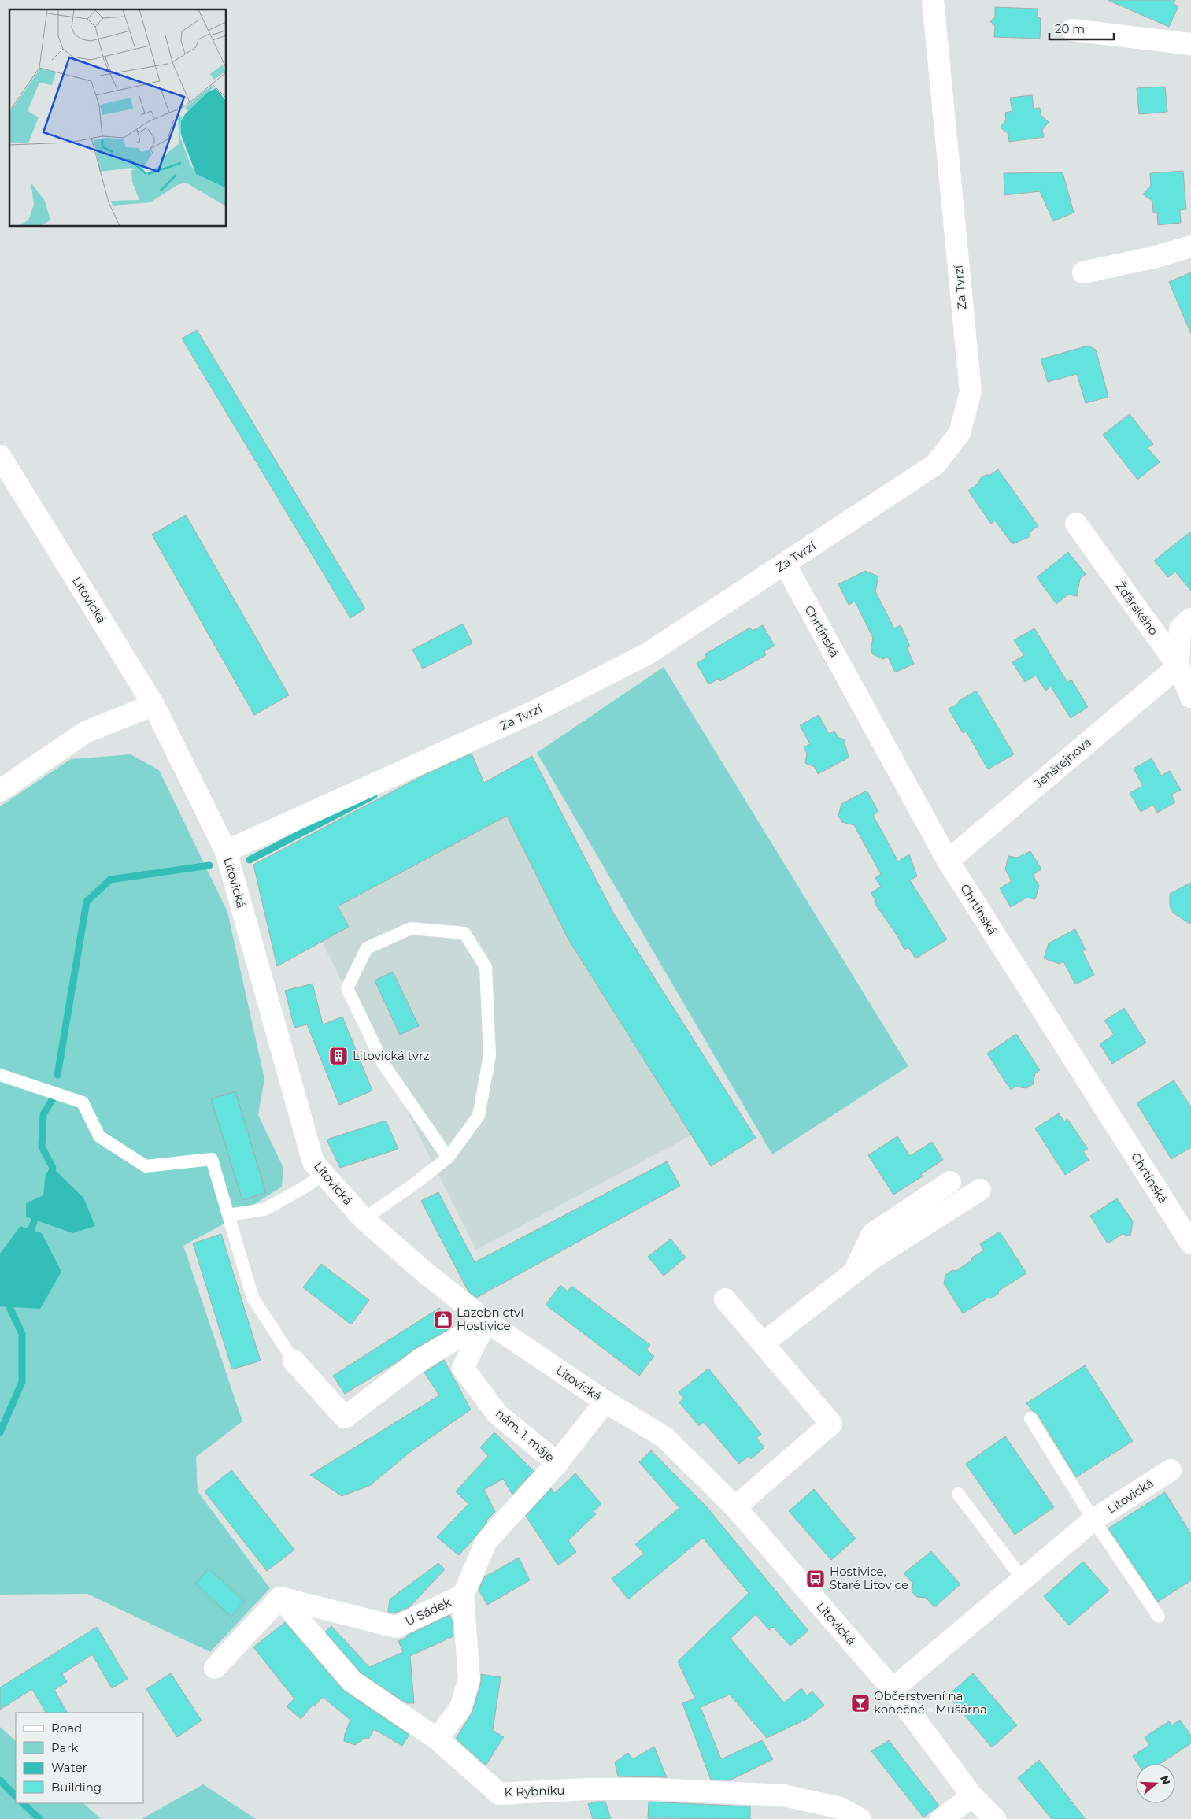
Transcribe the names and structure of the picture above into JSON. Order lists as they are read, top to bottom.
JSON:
{
  "streets": {
    "street": [
      "Za Tvrzí",
      "Litovická",
      "Žďárského",
      "Chrtínská",
      "Jenštejnova",
      "nám. 1. máje",
      "U Sádek",
      "K Rybníku"
    ]
  },
  "crossings": [
    ["Za Tvrzí", "Litovická"],
    ["Za Tvrzí", "Chrtínská"],
    ["Litovická", "nám. 1. máje"],
    ["Žďárského", "Jenštejnova"],
    ["Chrtínská", "Jenštejnova"],
    ["nám. 1. máje", "U Sádek"],
    ["U Sádek", "K Rybníku"]
  ],
  "places": {
    "building": ["Litovická tvrz"],
    "shop": ["Lazebnictví Hostivice"],
    "bus stop": ["Hostivice, Staré Litovice"],
    "bar": ["Občerstvení na konečné - Mušárna"]
  },
  "legend": [
    "Road",
    "Park",
    "Water",
    "Building"
  ],
  "scale_bar": "20 m",
  "north": "right"
}
